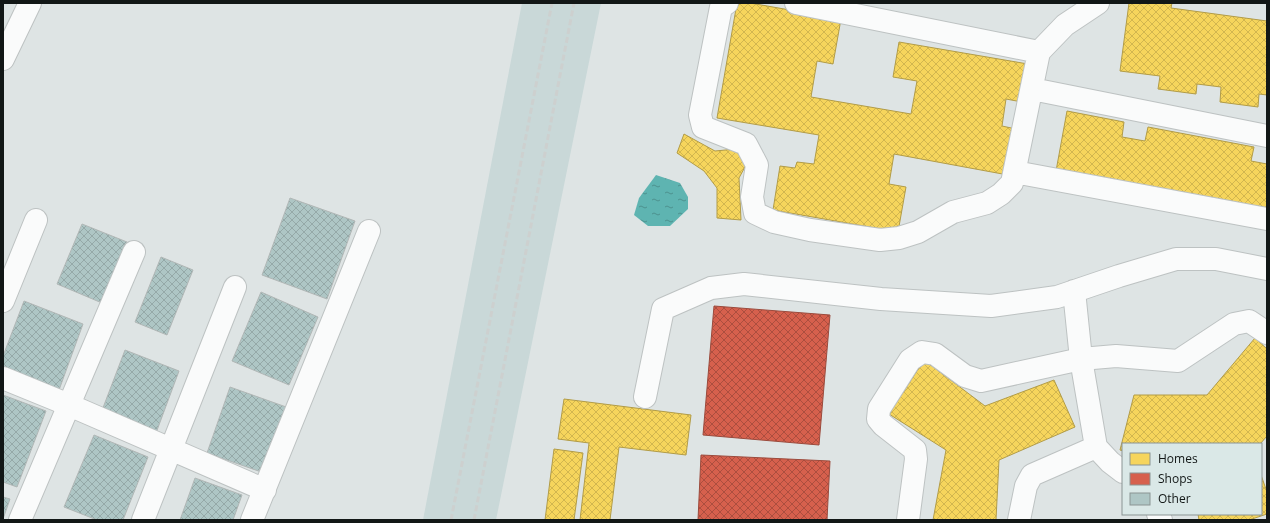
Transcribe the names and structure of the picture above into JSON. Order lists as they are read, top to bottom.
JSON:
{
  "legend": ["Homes", "Shops", "Other"]
}
